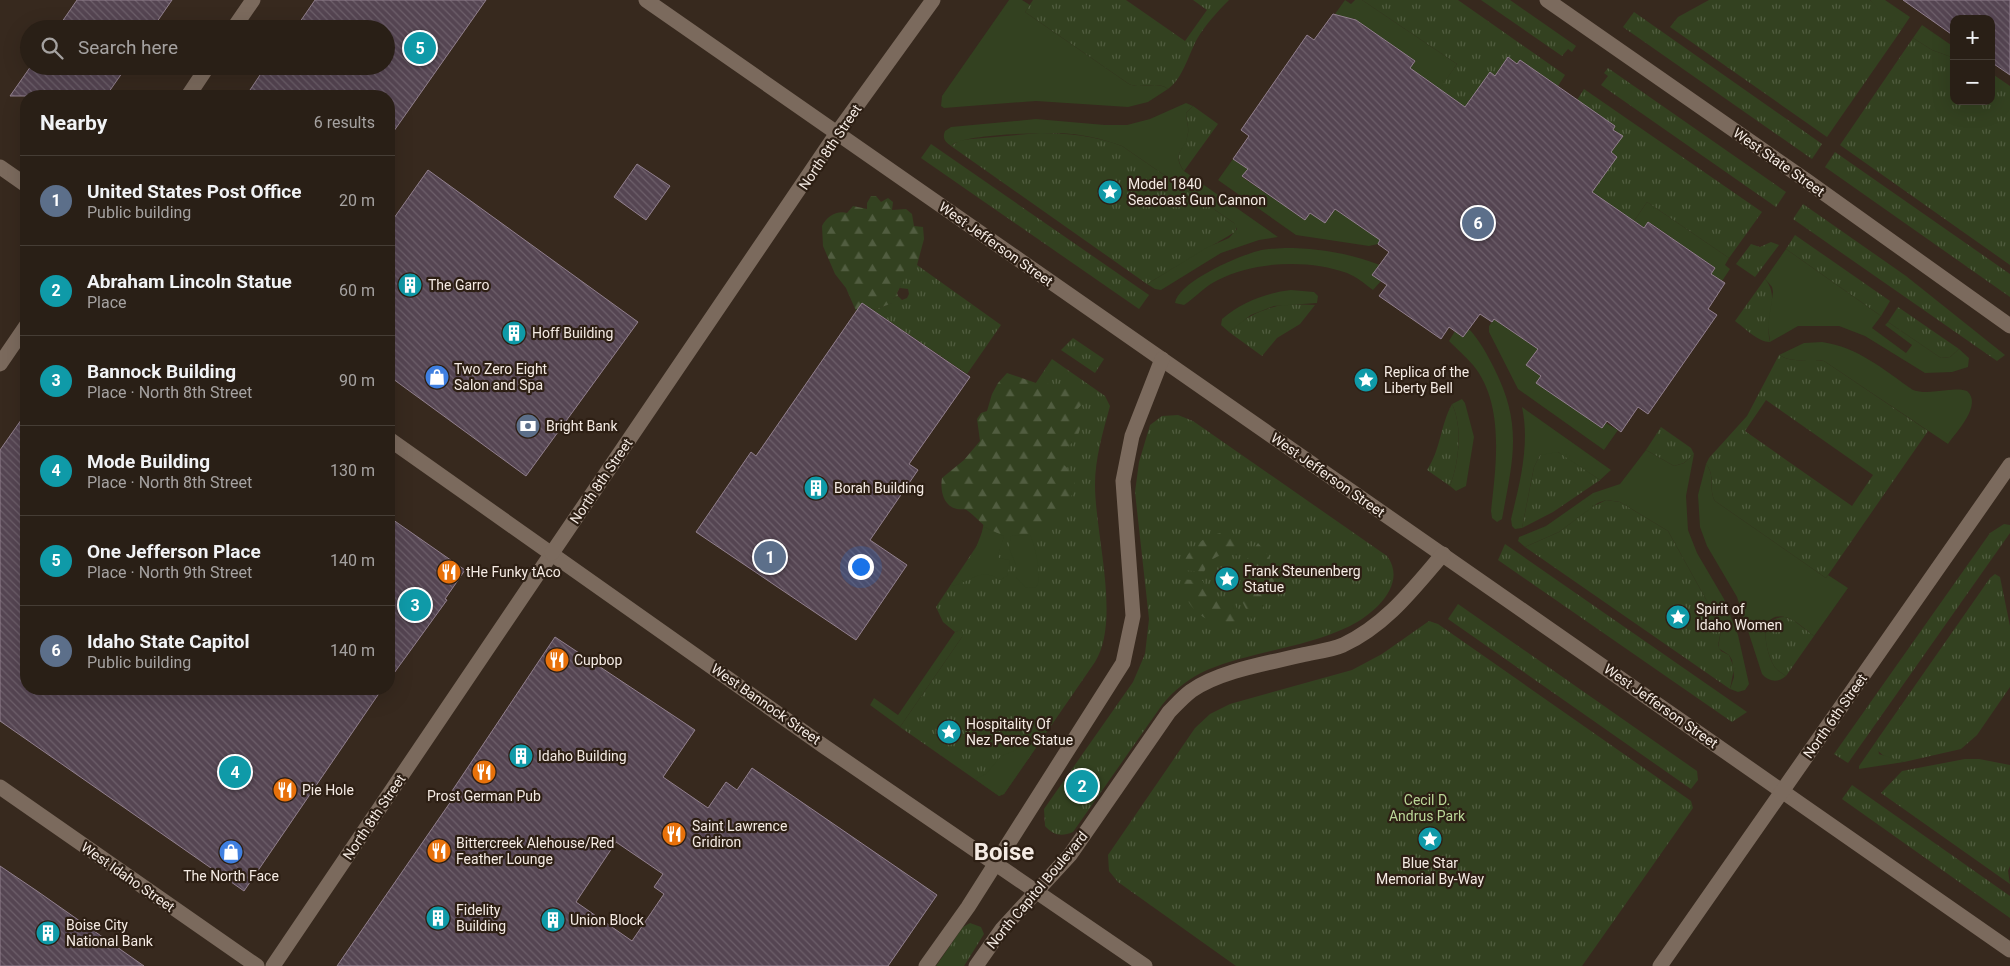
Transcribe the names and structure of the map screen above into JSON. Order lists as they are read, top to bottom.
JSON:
{
  "streets": {
    "street": [
      "North 8th Street",
      "West State Street",
      "West Jefferson Street",
      "West Bannock Street",
      "North 6th Street",
      "West Idaho Street",
      "North Capitol Boulevard"
    ]
  },
  "crossings": [
    ["North 8th Street", "West Jefferson Street"],
    ["North 8th Street", "West Bannock Street"],
    ["West Jefferson Street", "North 6th Street"],
    ["West Jefferson Street", "North Capitol Boulevard"],
    ["West Bannock Street", "North Capitol Boulevard"]
  ],
  "districts": ["Boise"],
  "parks": ["Cecil D. Andrus Park"],
  "places": {
    "place": [
      "Model 1840 Seacoast Gun Cannon",
      "Replica of the Liberty Bell",
      "Frank Steunenberg Statue",
      "Spirit of Idaho Women",
      "Hospitality Of Nez Perce Statue",
      "Blue Star Memorial By-Way"
    ],
    "building": [
      "The Garro",
      "Hoff Building",
      "Borah Building",
      "Idaho Building",
      "Fidelity Building",
      "Union Block",
      "Boise City National Bank"
    ],
    "shop": ["Two Zero Eight Salon and Spa", "The North Face"],
    "bank": ["Bright Bank"],
    "restaurant": [
      "tHe Funky tAco",
      "Cupbop",
      "Prost German Pub",
      "Pie Hole",
      "Saint Lawrence Gridiron",
      "Bittercreek Alehouse/Red Feather Lounge"
    ]
  },
  "page": {
    "map_buttons": ["+", "−"],
    "search": "Search here",
    "pins": [
      "5",
      "6",
      "1",
      "3",
      "4",
      "2"
    ],
    "heading": ["Nearby", "6 results"],
    "list": [
      {
        "mark": "1",
        "name": "United States Post Office",
        "note": "Public building",
        "value": "20 m"
      },
      {
        "mark": "2",
        "name": "Abraham Lincoln Statue",
        "note": "Place",
        "value": "60 m"
      },
      {
        "mark": "3",
        "name": "Bannock Building",
        "note": "Place · North 8th Street",
        "value": "90 m"
      },
      {
        "mark": "4",
        "name": "Mode Building",
        "note": "Place · North 8th Street",
        "value": "130 m"
      },
      {
        "mark": "5",
        "name": "One Jefferson Place",
        "note": "Place · North 9th Street",
        "value": "140 m"
      },
      {
        "mark": "6",
        "name": "Idaho State Capitol",
        "note": "Public building",
        "value": "140 m"
      }
    ]
  }
}
